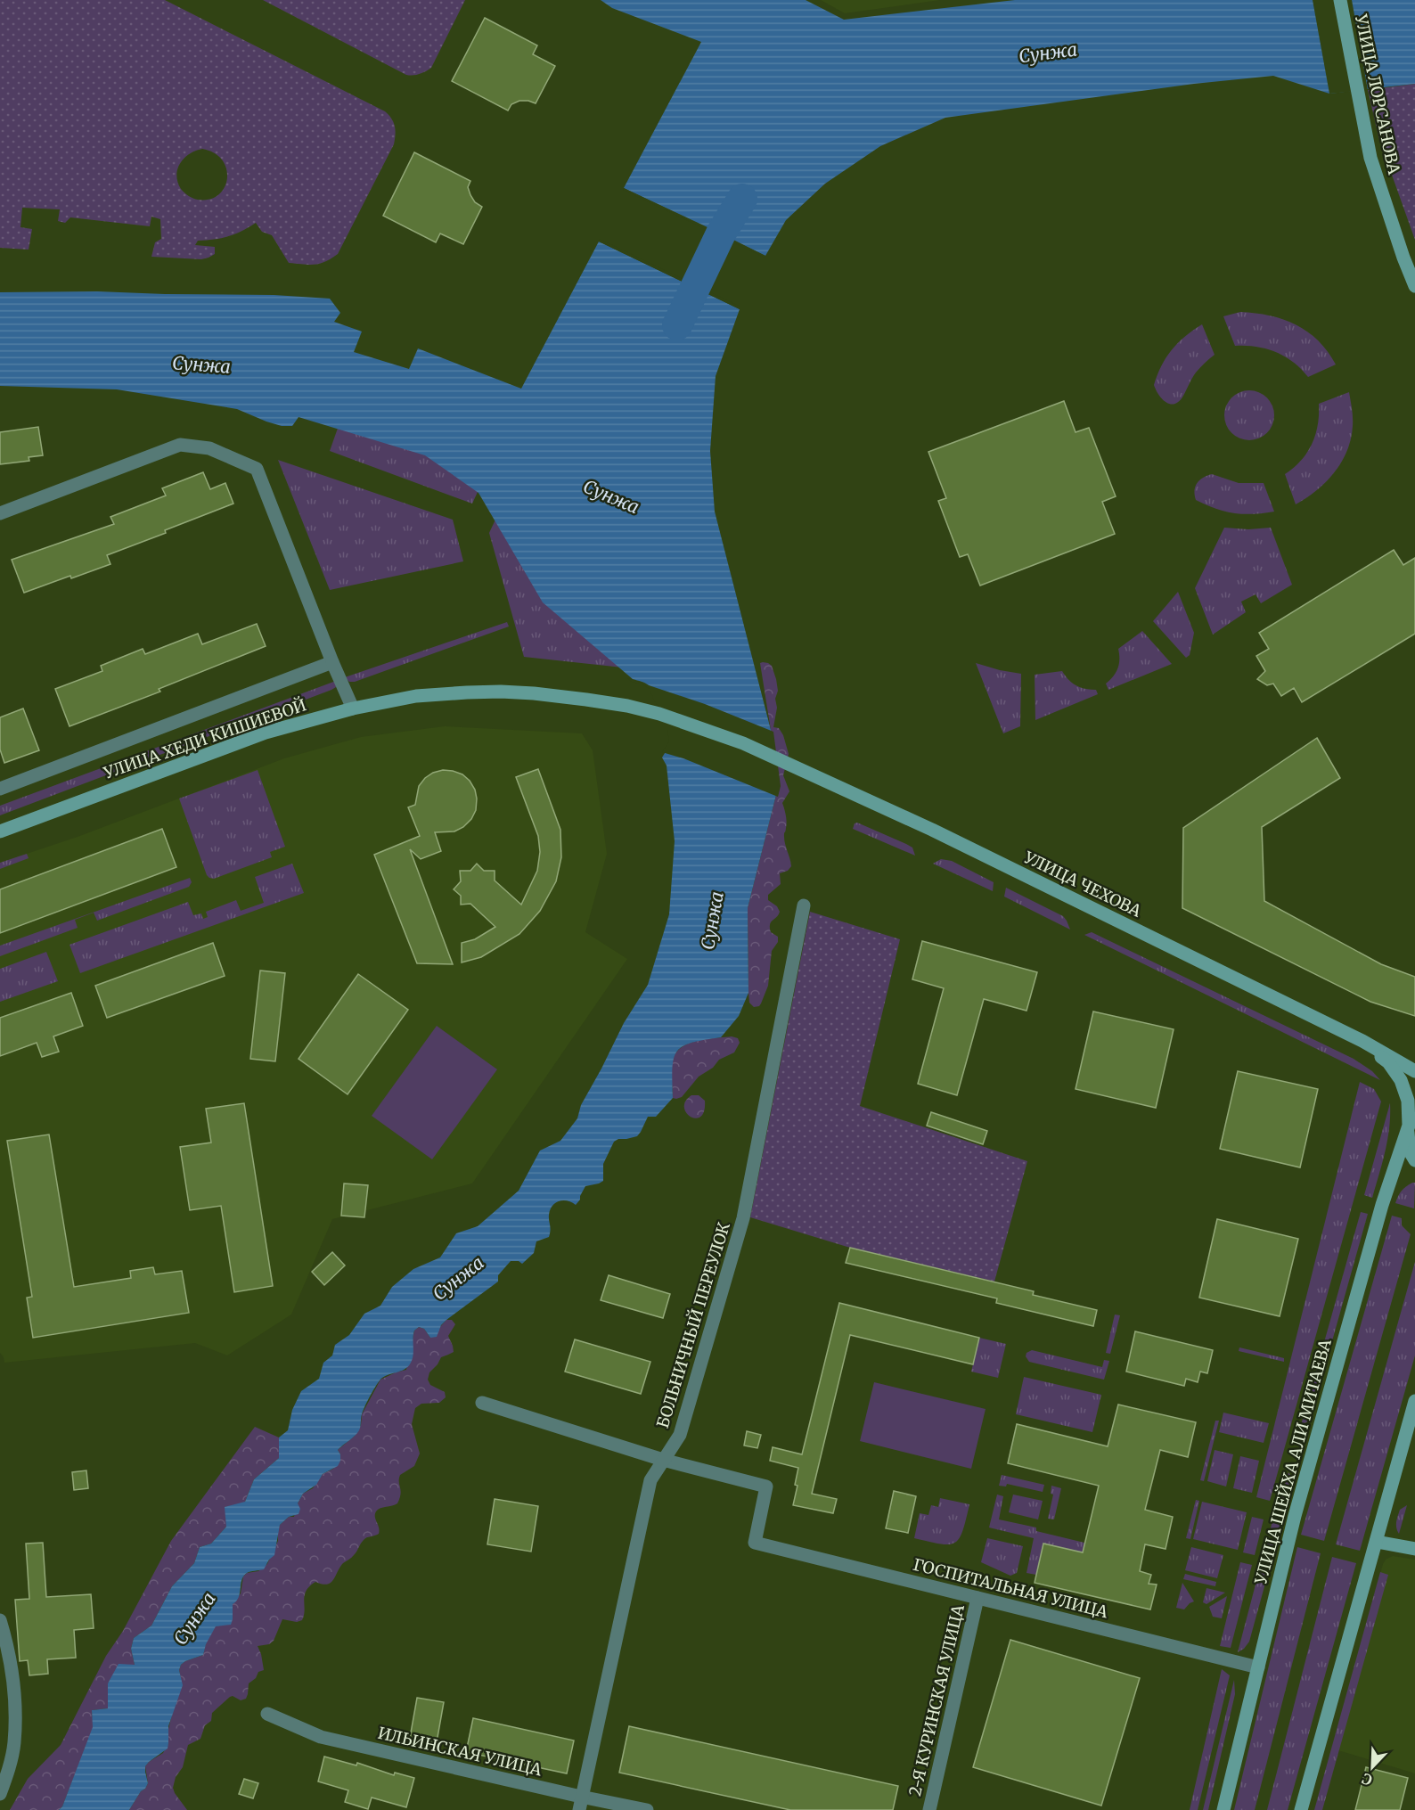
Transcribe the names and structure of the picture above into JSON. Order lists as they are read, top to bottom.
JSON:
{
  "streets": {
    "main road": [
      "УЛИЦА ЛОРСАНОВА",
      "УЛИЦА ХЕДИ КИШИЕВОЙ",
      "УЛИЦА ЧЕХОВА",
      "УЛИЦА ШЕЙХА АЛИ МИТАЕВА"
    ],
    "street": [
      "БОЛЬНИЧНЫЙ ПЕРЕУЛОК",
      "ГОСПИТАЛЬНАЯ УЛИЦА",
      "2-Я КУРИНСКАЯ УЛИЦА",
      "ИЛЬИНСКАЯ УЛИЦА"
    ]
  },
  "crossings": [
    ["УЛИЦА ХЕДИ КИШИЕВОЙ", "УЛИЦА ЧЕХОВА"],
    ["БОЛЬНИЧНЫЙ ПЕРЕУЛОК", "ГОСПИТАЛЬНАЯ УЛИЦА"],
    ["БОЛЬНИЧНЫЙ ПЕРЕУЛОК", "ИЛЬИНСКАЯ УЛИЦА"],
    ["УЛИЦА ШЕЙХА АЛИ МИТАЕВА", "ГОСПИТАЛЬНАЯ УЛИЦА"],
    ["ГОСПИТАЛЬНАЯ УЛИЦА", "2-Я КУРИНСКАЯ УЛИЦА"]
  ],
  "water": ["Сунжа"],
  "north": "bottom left"
}
